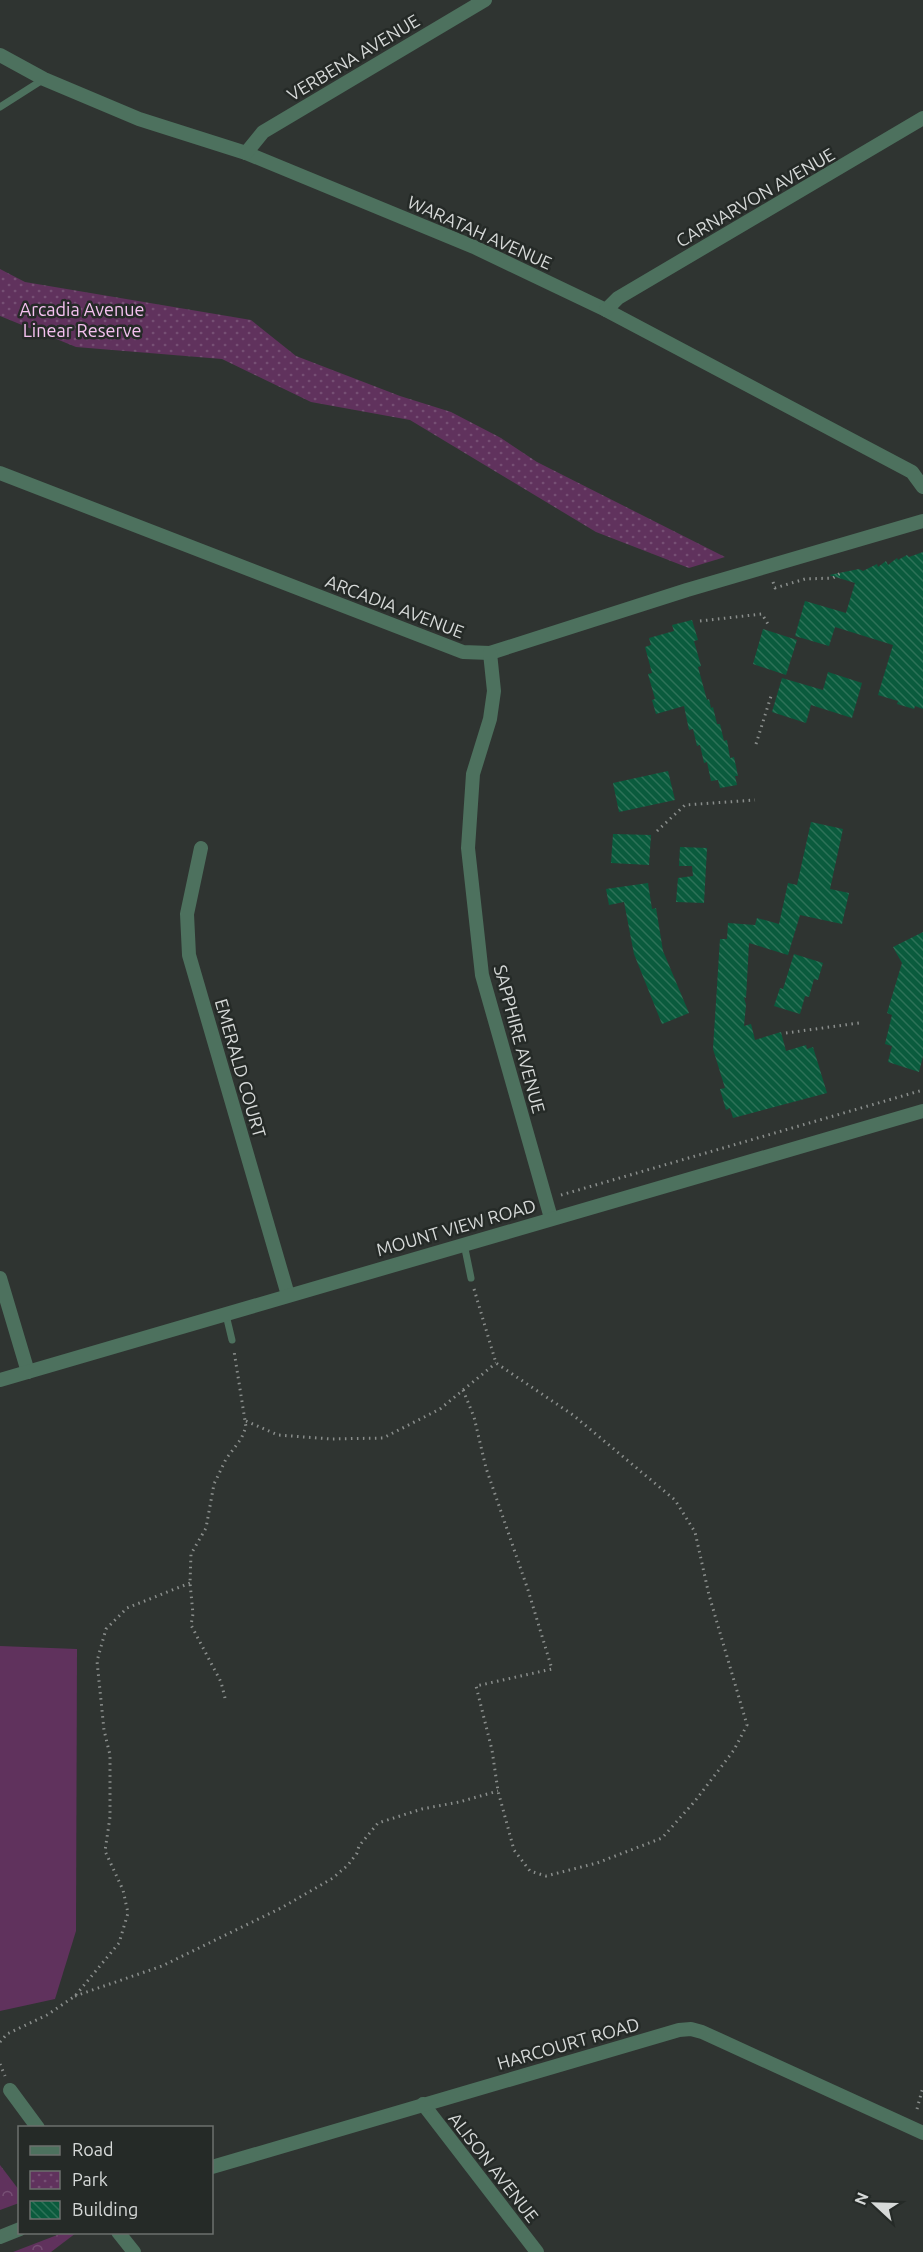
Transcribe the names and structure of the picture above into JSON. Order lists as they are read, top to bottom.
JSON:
{
  "streets": {
    "street": [
      "VERBENA AVENUE",
      "CARNARVON AVENUE",
      "WARATAH AVENUE",
      "ARCADIA AVENUE",
      "SAPPHIRE AVENUE",
      "EMERALD COURT",
      "MOUNT VIEW ROAD",
      "HARCOURT ROAD",
      "ALISON AVENUE"
    ]
  },
  "crossings": [
    ["VERBENA AVENUE", "WARATAH AVENUE"],
    ["CARNARVON AVENUE", "WARATAH AVENUE"],
    ["ARCADIA AVENUE", "SAPPHIRE AVENUE"],
    ["SAPPHIRE AVENUE", "MOUNT VIEW ROAD"],
    ["EMERALD COURT", "MOUNT VIEW ROAD"],
    ["HARCOURT ROAD", "ALISON AVENUE"]
  ],
  "parks": ["Arcadia Avenue Linear Reserve"],
  "legend": ["Road", "Park", "Building"],
  "north": "left"
}
